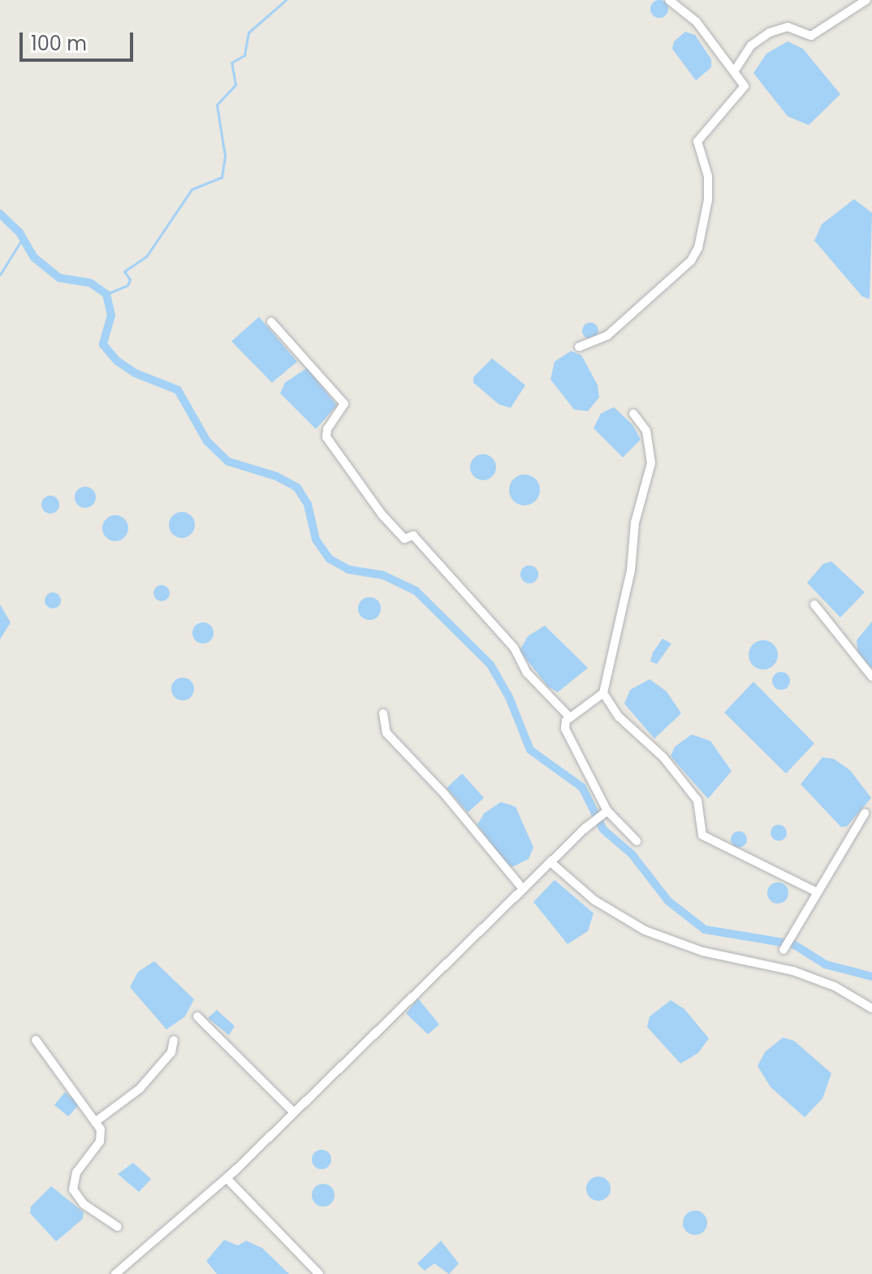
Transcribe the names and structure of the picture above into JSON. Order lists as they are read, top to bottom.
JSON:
{
  "scale_bar": "100 m"
}
